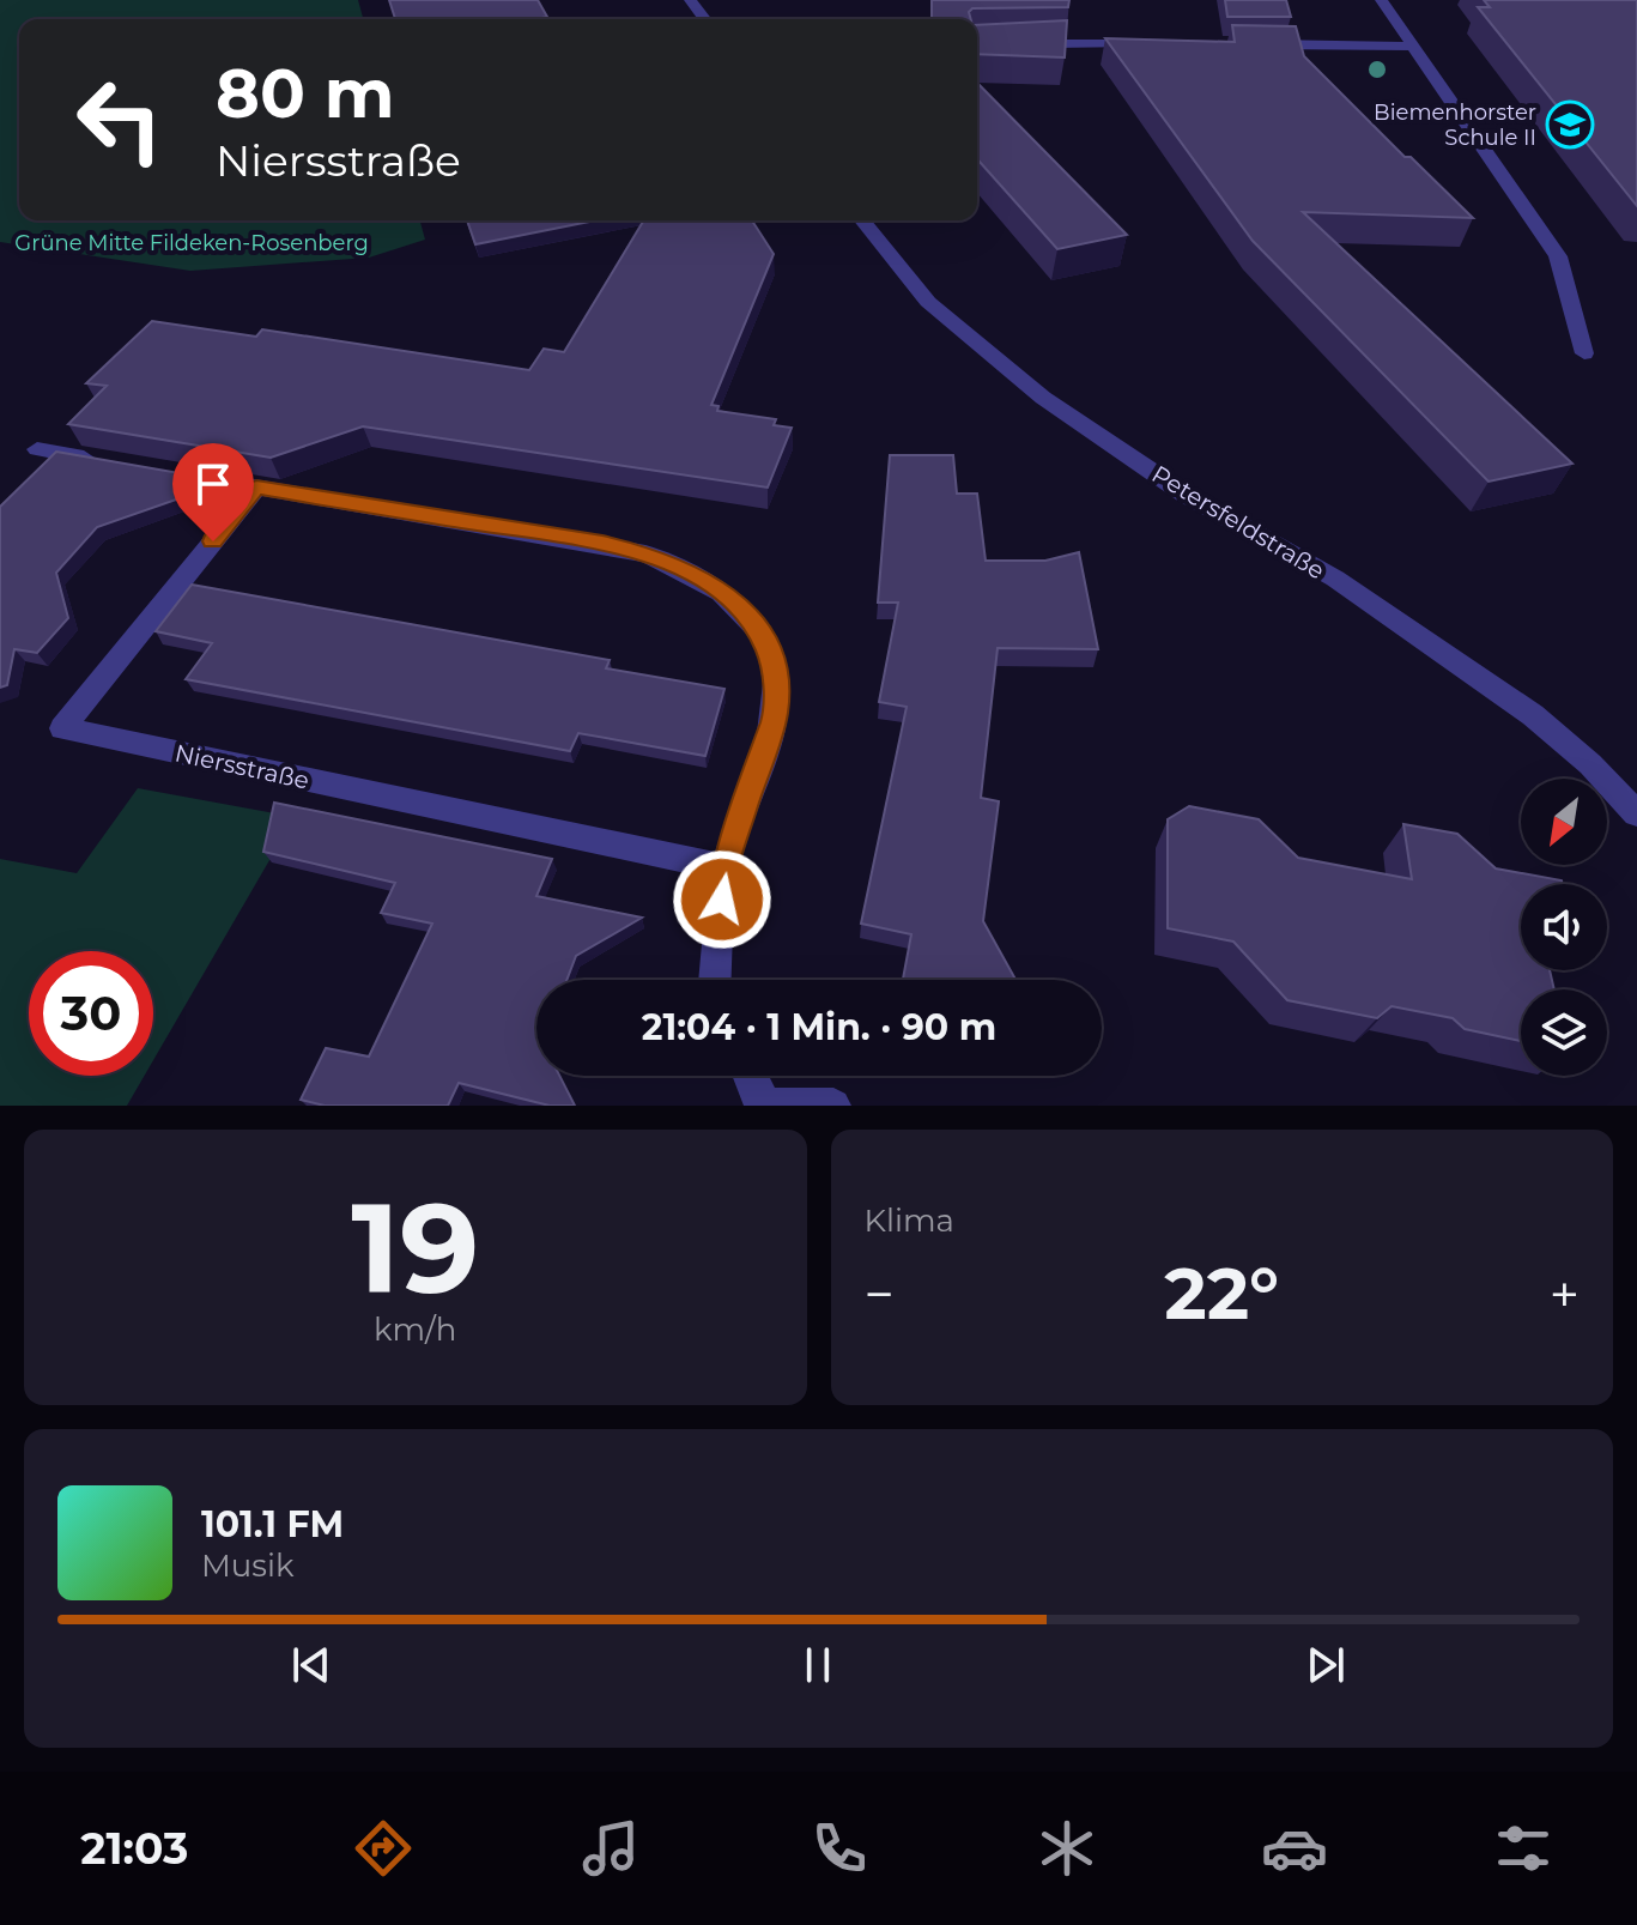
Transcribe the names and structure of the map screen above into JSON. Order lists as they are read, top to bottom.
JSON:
{
  "streets": {
    "street": ["Petersfeldstraße", "Niersstraße"]
  },
  "parks": ["Grüne Mitte Fildeken-Rosenberg"],
  "places": {
    "school or university": ["Biemenhorster Schule II"]
  },
  "north": "bottom left",
  "page": {
    "turn": ["80 m", "Niersstraße"],
    "limit": "30",
    "trip": "21:04 · 1 Min. · 90 m",
    "tile": [
      ["19", "km/h"],
      "Klima"
    ],
    "heat": ["−", "22°", "+"],
    "song": ["101.1 FM", "Musik"],
    "tabs": "21:03"
  }
}
